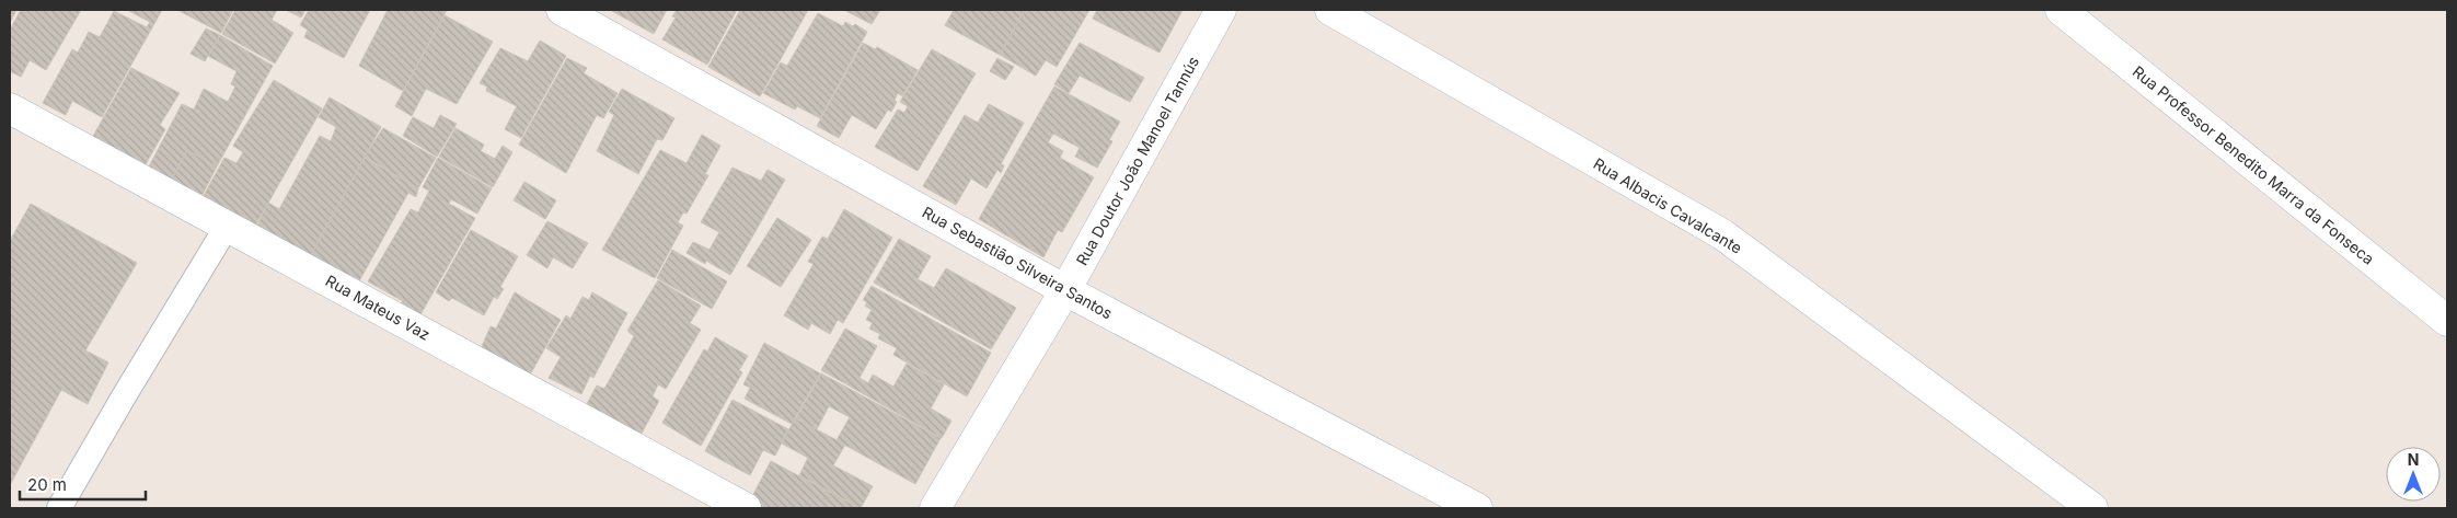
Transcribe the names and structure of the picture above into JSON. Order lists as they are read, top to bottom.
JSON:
{
  "streets": {
    "street": [
      "Rua Doutor João Manoel Tannús",
      "Rua Professor Benedito Marra da Fonseca",
      "Rua Albacis Cavalcante",
      "Rua Sebastião Silveira Santos",
      "Rua Mateus Vaz"
    ]
  },
  "crossings": [
    ["Rua Doutor João Manoel Tannús", "Rua Sebastião Silveira Santos"]
  ],
  "scale_bar": "20 m",
  "north": "top"
}
